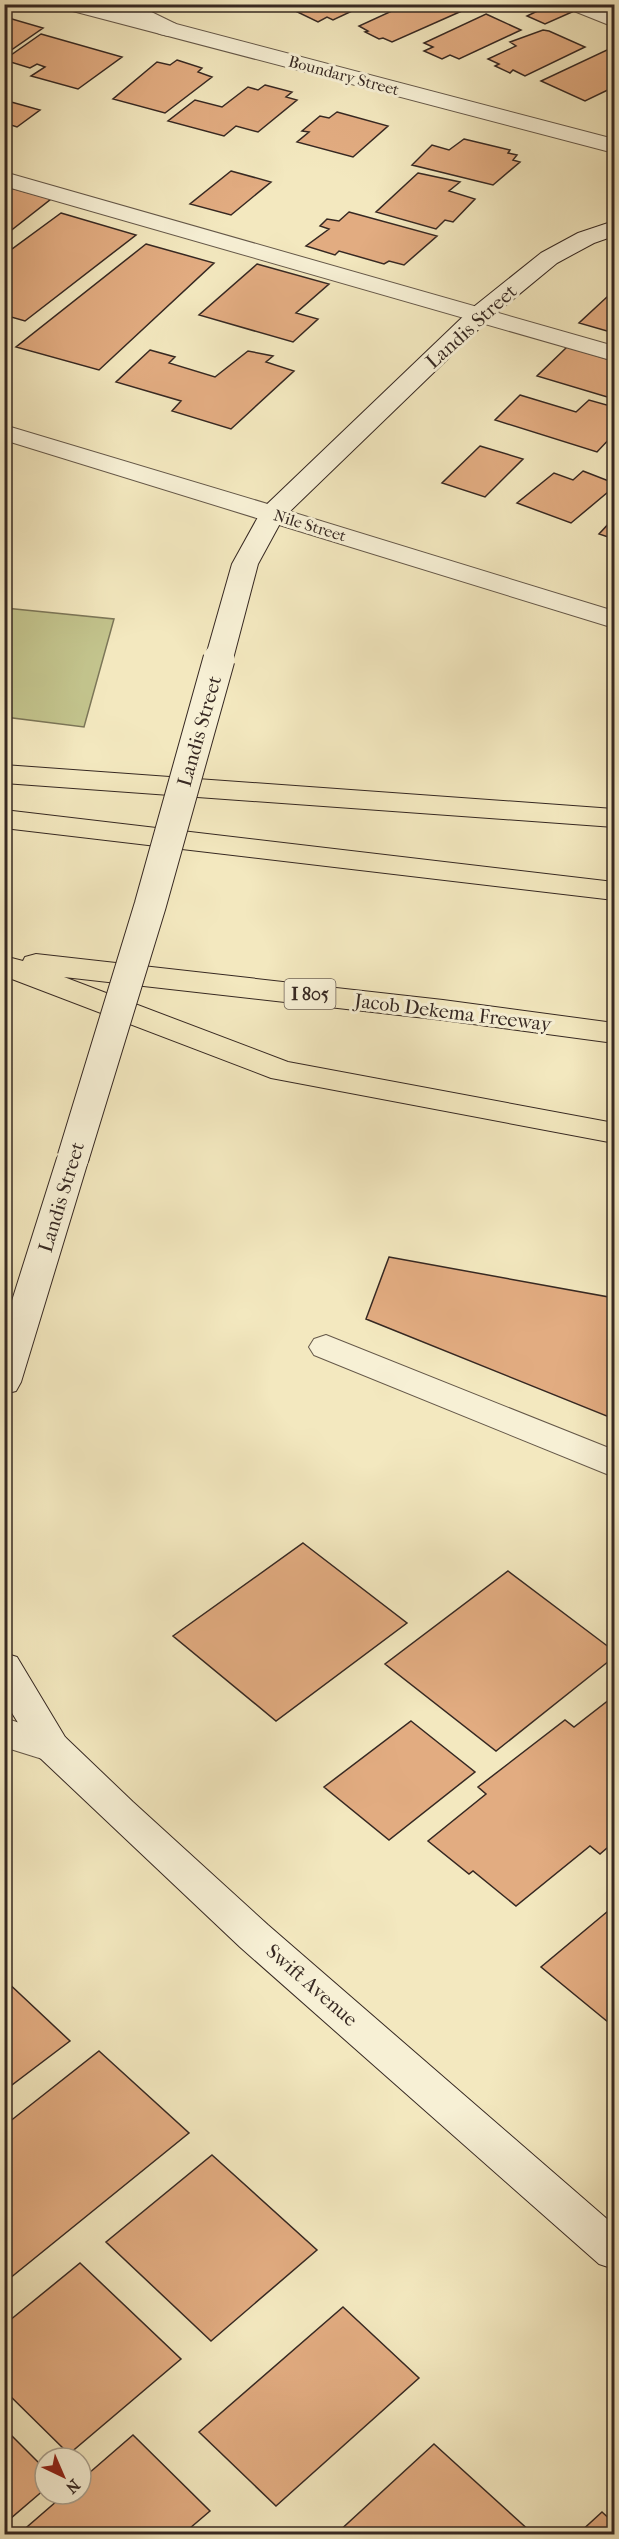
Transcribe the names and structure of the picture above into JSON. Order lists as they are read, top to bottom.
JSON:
{
  "streets": {
    "highway": ["I 805", "Jacob Dekema Freeway"],
    "main road": [
      "Boundary Street",
      "Landis Street",
      "Nile Street",
      "Swift Avenue"
    ]
  },
  "crossings": [
    ["Landis Street", "Nile Street"]
  ],
  "north": "bottom right"
}
